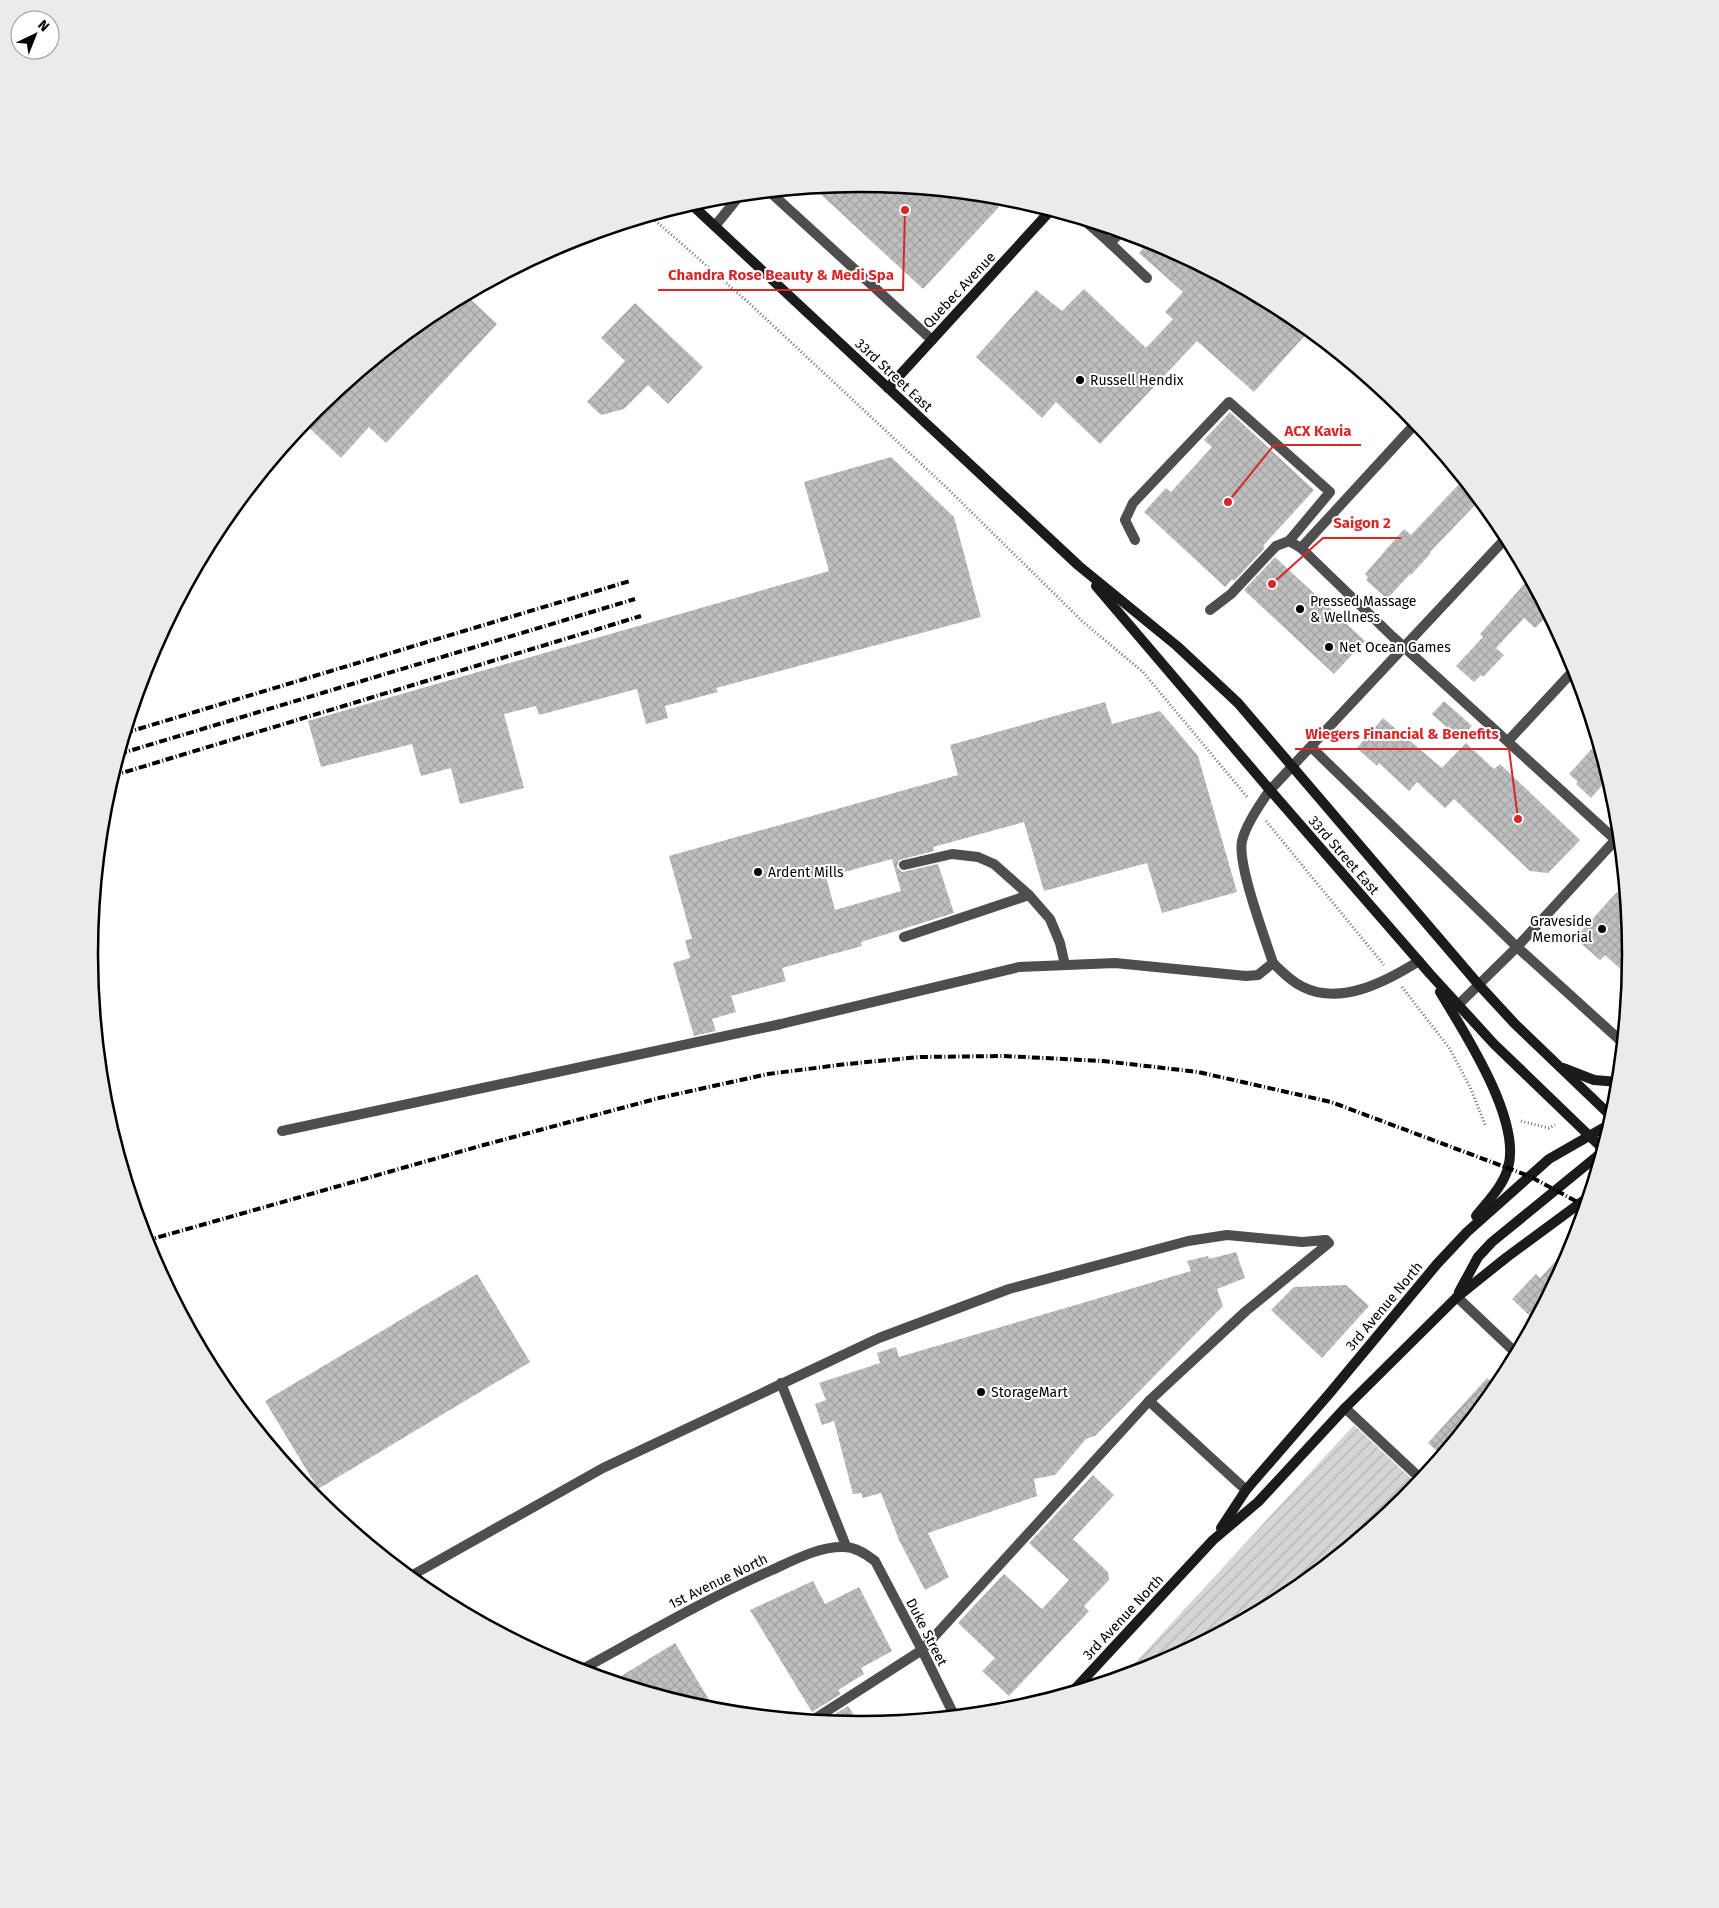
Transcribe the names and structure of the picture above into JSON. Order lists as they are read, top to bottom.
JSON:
{
  "streets": {
    "main road": ["Quebec Avenue", "33rd Street East", "3rd Avenue North"],
    "street": ["1st Avenue North", "Duke Street"]
  },
  "crossings": [
    ["Quebec Avenue", "33rd Street East"],
    ["33rd Street East", "3rd Avenue North"],
    ["1st Avenue North", "Duke Street"]
  ],
  "places": [
    "Chandra Rose Beauty & Medi Spa",
    "Russell Hendix",
    "ACX Kavia",
    "Saigon 2",
    "Pressed Massage & Wellness",
    "Net Ocean Games",
    "Wiegers Financial & Benefits",
    "Ardent Mills",
    "Graveside Memorial",
    "StorageMart"
  ],
  "north": "top right"
}
